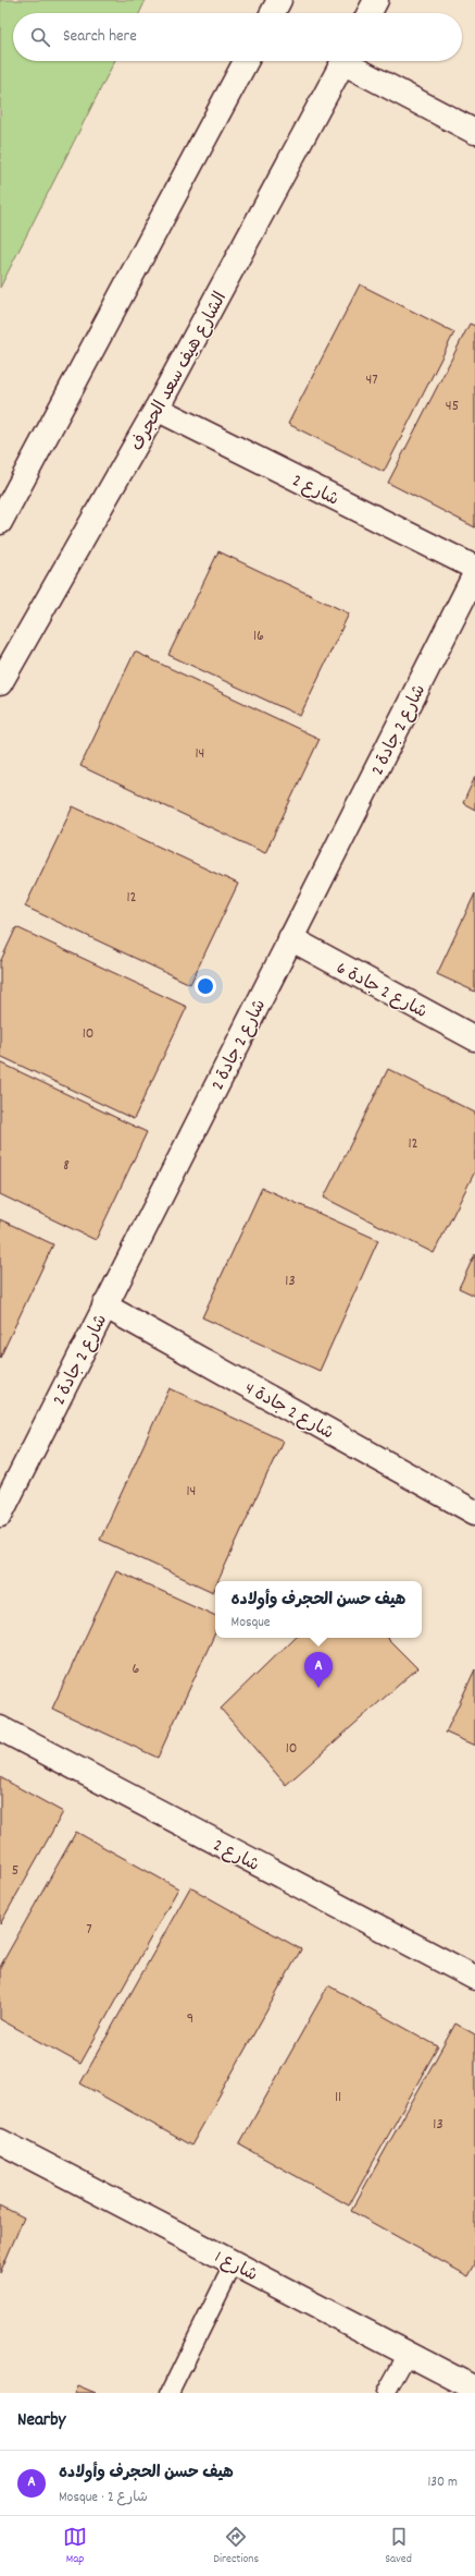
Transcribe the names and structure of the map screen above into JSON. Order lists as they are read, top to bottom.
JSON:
{
  "streets": {
    "street": [
      "الشارع هيف سعد الحجرف",
      "شارع 2",
      "شارع 2 جادة 2",
      "شارع 2 جادة 6",
      "شارع 2 جادة 4",
      "شارع 1"
    ]
  },
  "crossings": [
    ["الشارع هيف سعد الحجرف", "شارع 2"],
    ["شارع 2 جادة 2", "شارع 2 جادة 6"],
    ["شارع 2 جادة 2", "شارع 2 جادة 4"]
  ],
  "house_numbers": [
    "47",
    "45",
    "16",
    "14",
    "12",
    "10",
    "12",
    "8",
    "13",
    "14",
    "6",
    "10",
    "5",
    "7",
    "9",
    "11",
    "13"
  ],
  "page": {
    "search": "Search here",
    "popup": ["هيف حسن الحجرف وأولاده", "Mosque"],
    "pins": "A",
    "heading": "Nearby",
    "list": [
      {
        "mark": "A",
        "name": "هيف حسن الحجرف وأولاده",
        "note": "Mosque · شارع 2",
        "value": "130 m"
      }
    ],
    "nav": ["Map", "Directions", "Saved"]
  }
}
